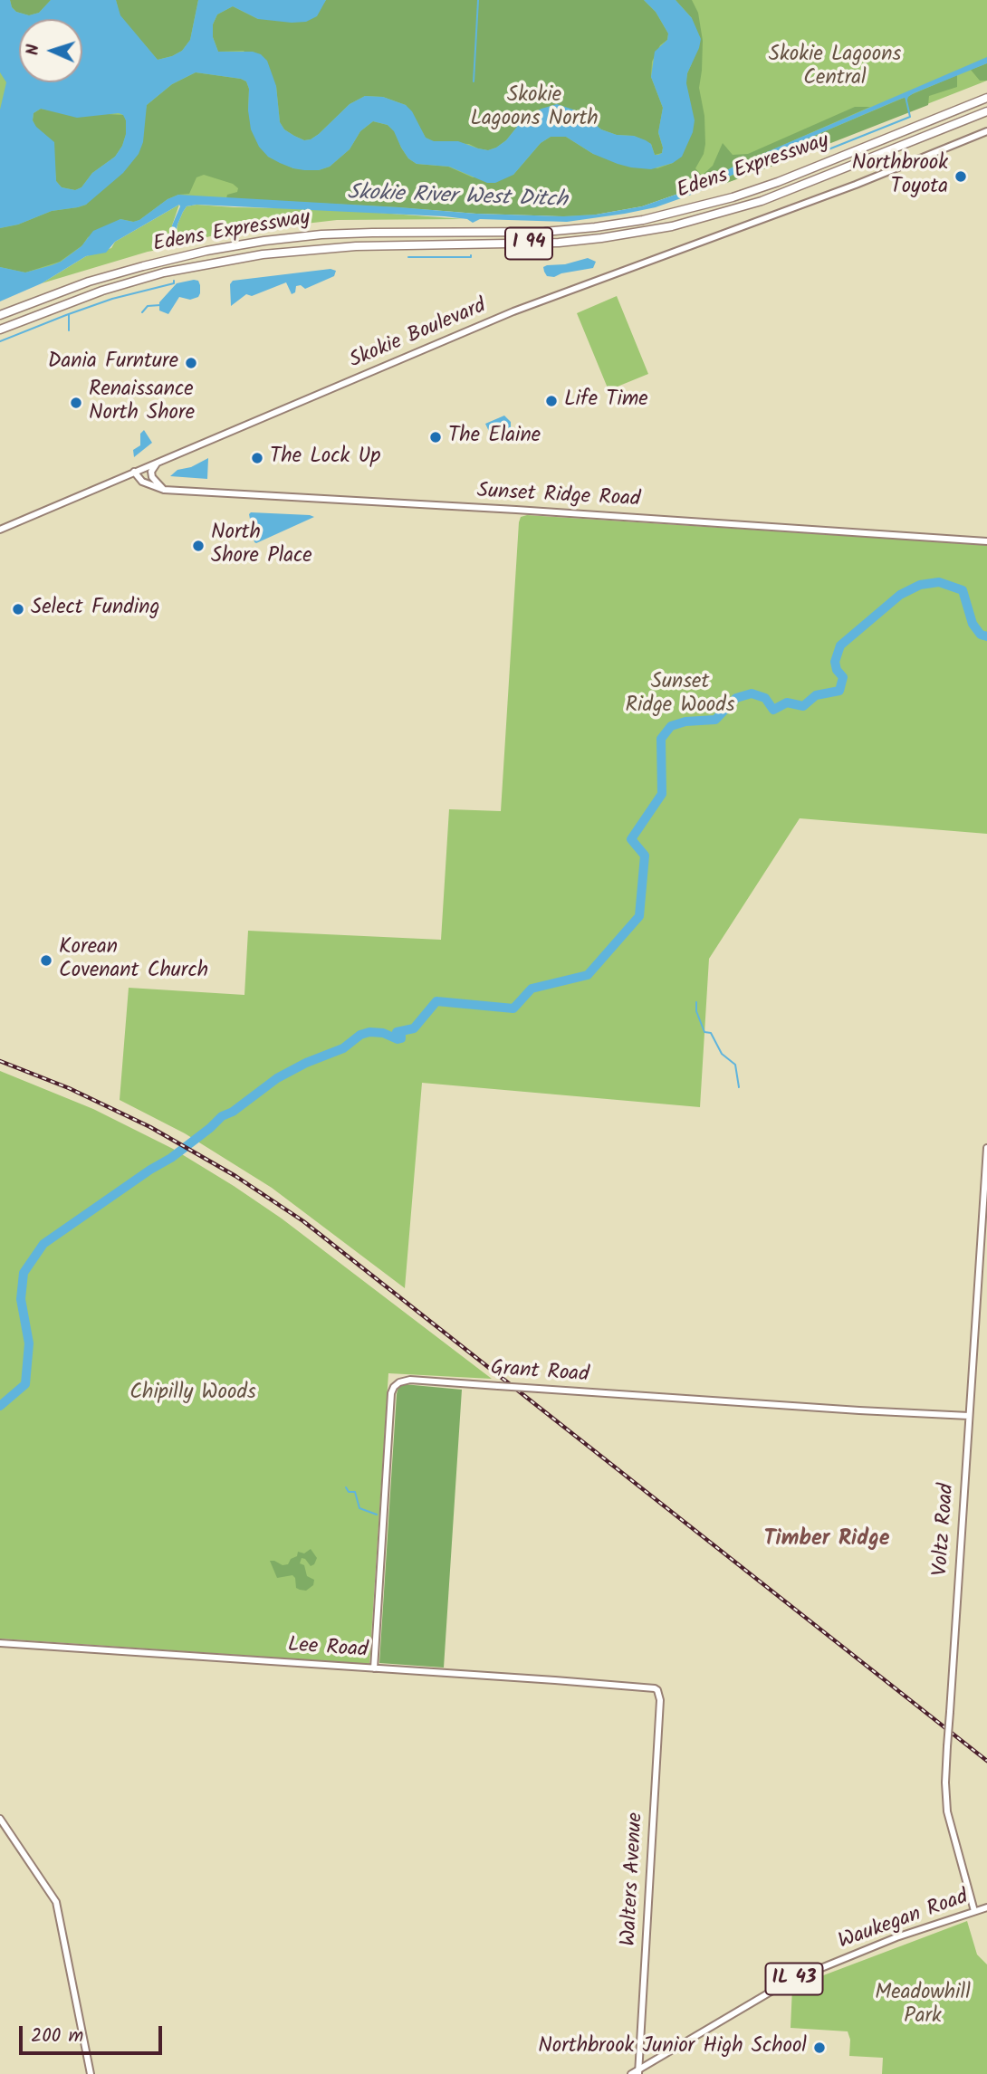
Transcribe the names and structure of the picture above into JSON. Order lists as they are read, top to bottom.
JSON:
{
  "streets": {
    "highway": ["Edens Expressway", "I 94"],
    "street": [
      "Skokie Boulevard",
      "Sunset Ridge Road",
      "Grant Road",
      "Voltz Road",
      "Lee Road",
      "Walters Avenue",
      "Waukegan Road",
      "IL 43"
    ]
  },
  "crossings": [
    ["Skokie Boulevard", "Sunset Ridge Road"],
    ["Grant Road", "Voltz Road"],
    ["Grant Road", "Lee Road"],
    ["Voltz Road", "Waukegan Road"],
    ["Lee Road", "Walters Avenue"],
    ["Walters Avenue", "Waukegan Road"]
  ],
  "districts": ["Timber Ridge"],
  "water": ["Skokie River West Ditch"],
  "parks": [
    "Skokie Lagoons Central",
    "Skokie Lagoons North",
    "Sunset Ridge Woods",
    "Chipilly Woods",
    "Meadowhill Park"
  ],
  "places": [
    "Northbrook Toyota",
    "Dania Furnture",
    "Life Time",
    "Renaissance North Shore",
    "The Elaine",
    "The Lock Up",
    "North Shore Place",
    "Select Funding",
    "Korean Covenant Church",
    "Northbrook Junior High School"
  ],
  "scale_bar": "200 m",
  "north": "left"
}
